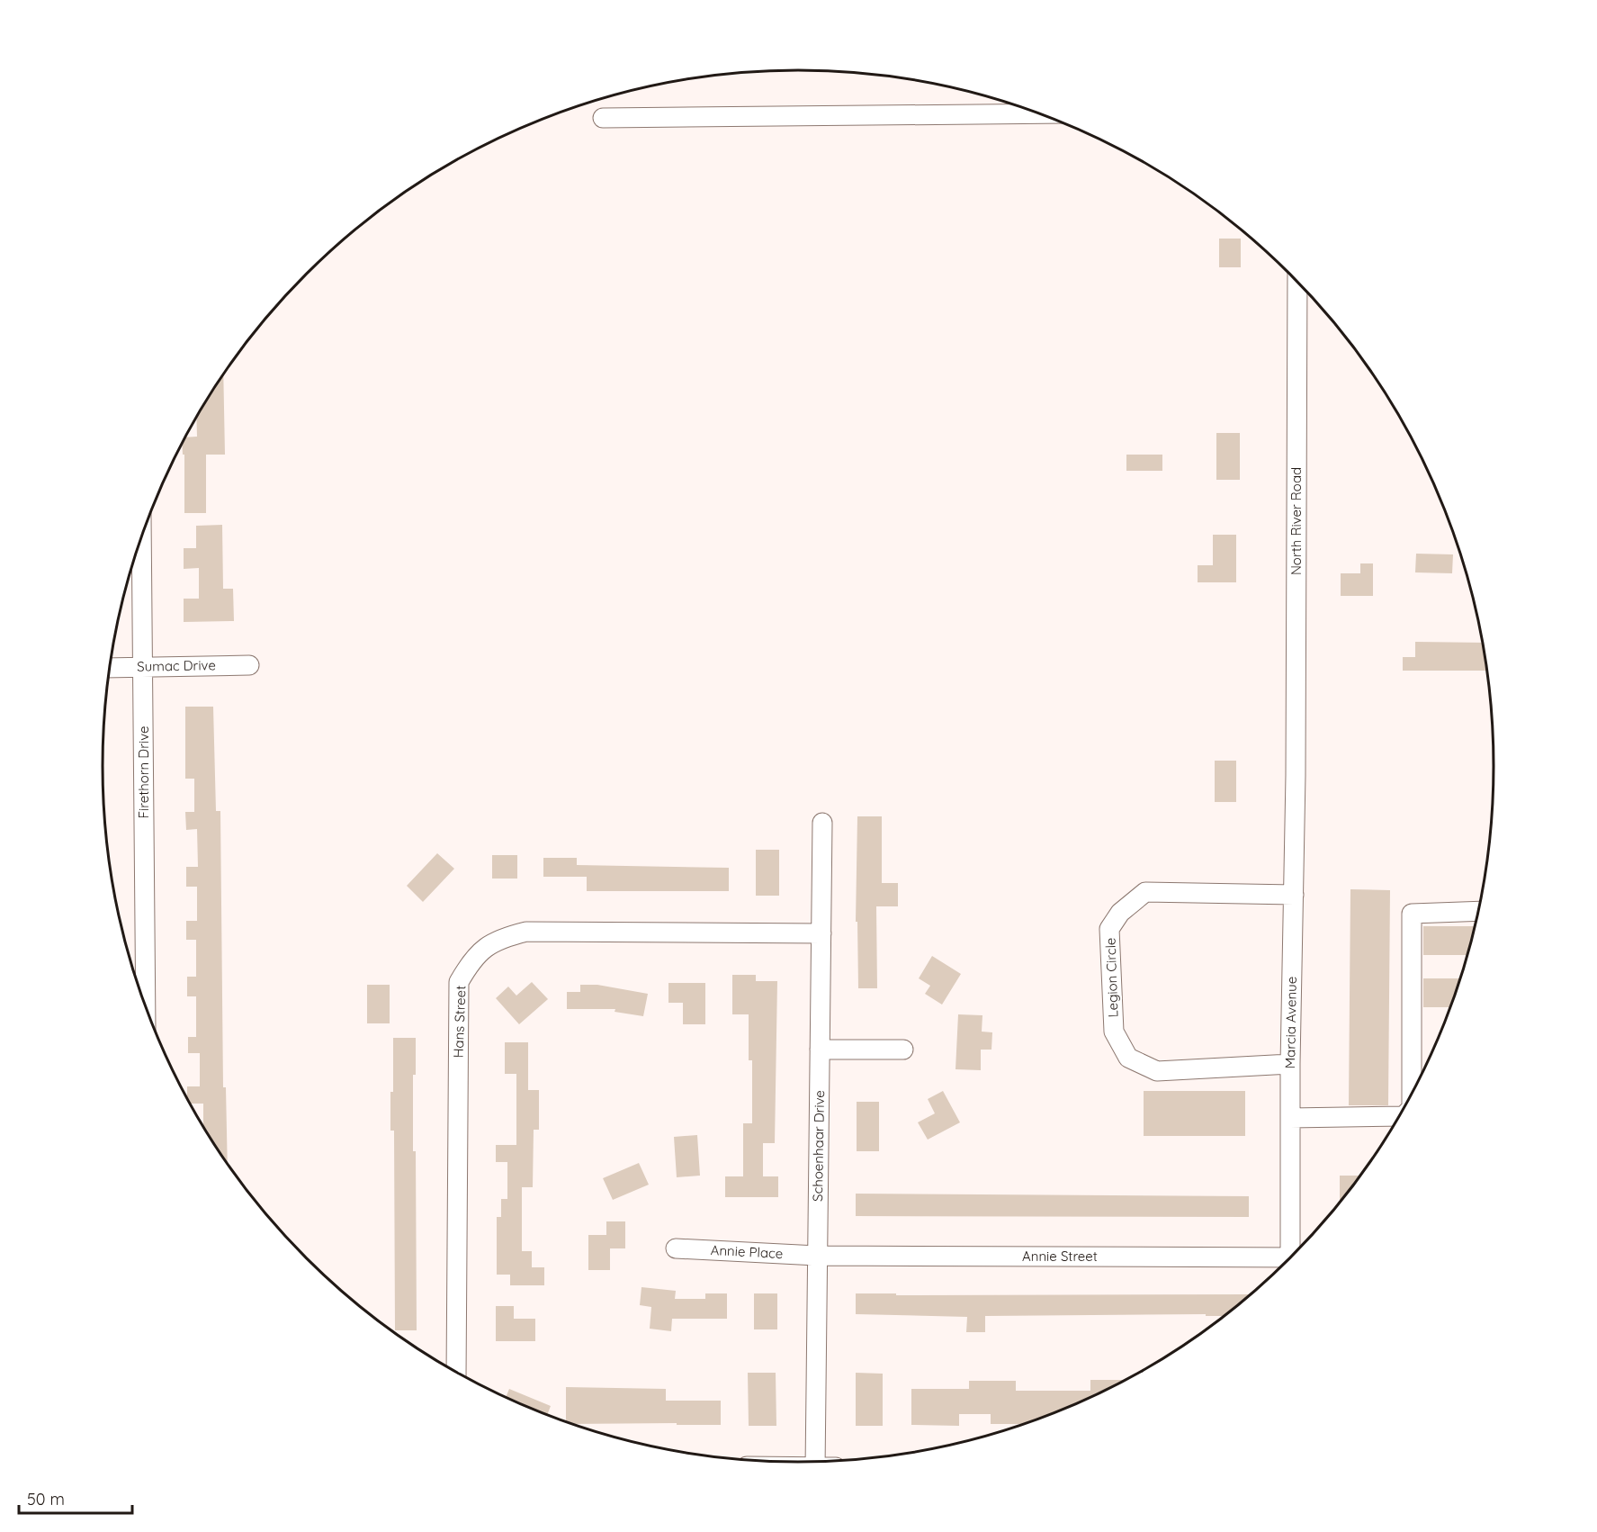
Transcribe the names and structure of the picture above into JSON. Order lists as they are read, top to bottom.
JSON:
{
  "streets": {
    "street": [
      "North River Road",
      "Sumac Drive",
      "Firethorn Drive",
      "Legion Circle",
      "Hans Street",
      "Marcia Avenue",
      "Schoenhaar Drive",
      "Annie Place",
      "Annie Street"
    ]
  },
  "crossings": [
    ["North River Road", "Marcia Avenue"],
    ["Sumac Drive", "Firethorn Drive"],
    ["Legion Circle", "Marcia Avenue"],
    ["Hans Street", "Schoenhaar Drive"],
    ["Schoenhaar Drive", "Annie Place"],
    ["Schoenhaar Drive", "Annie Street"],
    ["Annie Place", "Annie Street"]
  ],
  "scale_bar": "50 m"
}
